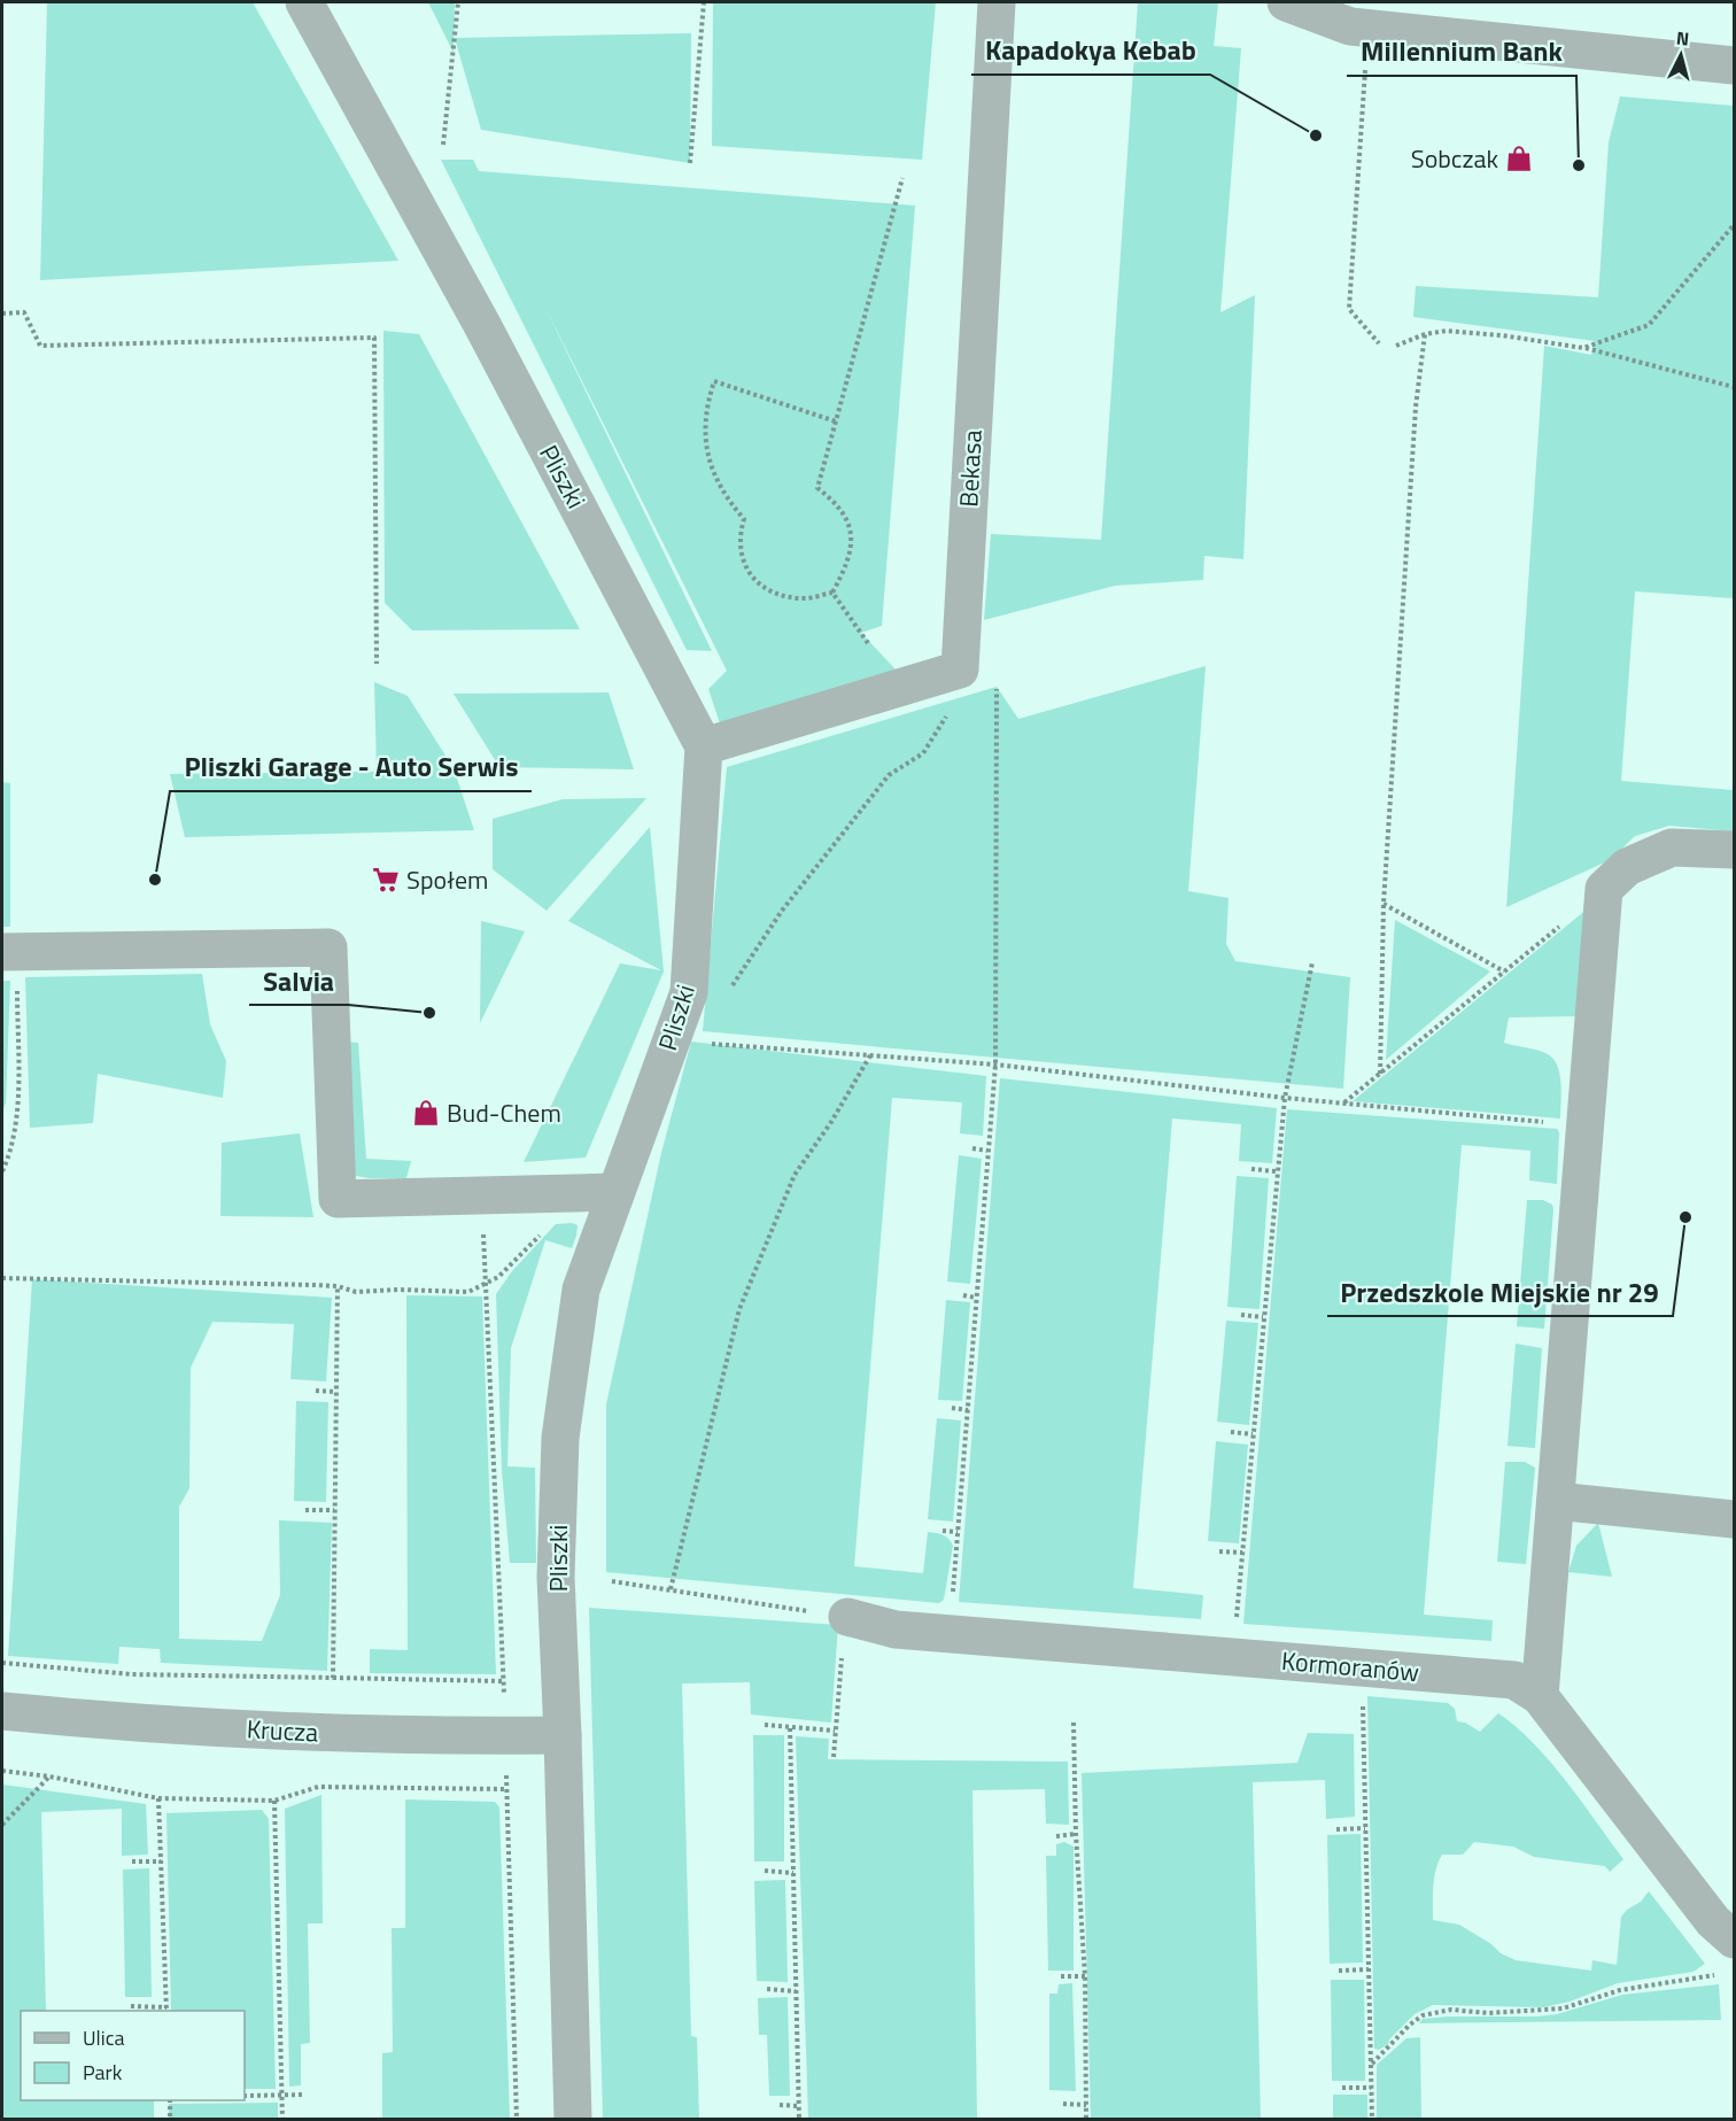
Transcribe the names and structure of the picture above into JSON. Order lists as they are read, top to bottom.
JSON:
{
  "streets": {
    "street": [
      "Bekasa",
      "Pliszki",
      "Kormoranów",
      "Krucza"
    ]
  },
  "crossings": [
    ["Bekasa", "Pliszki"],
    ["Pliszki", "Krucza"]
  ],
  "places": {
    "other": [
      "Kapadokya Kebab",
      "Millennium Bank",
      "Pliszki Garage - Auto Serwis",
      "Salvia",
      "Przedszkole Miejskie nr 29"
    ],
    "shop": ["Sobczak", "Bud-Chem"],
    "supermarket": ["Społem"]
  },
  "legend": ["Ulica", "Park"],
  "north": "top"
}
